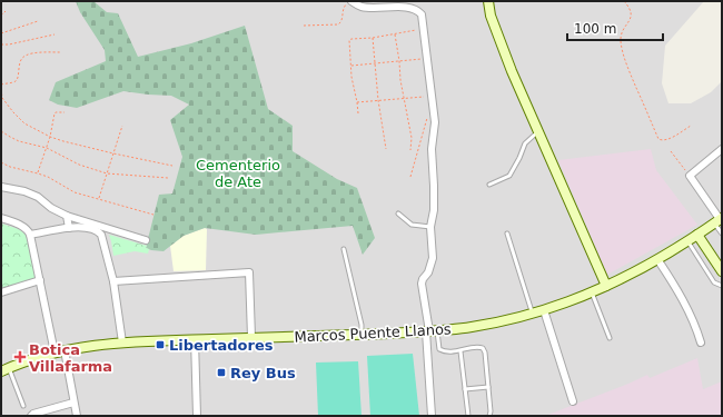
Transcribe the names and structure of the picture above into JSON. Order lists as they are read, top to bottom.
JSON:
{
  "streets": {
    "street": ["Marcos Puente Llanos"]
  },
  "parks": ["Cementerio de Ate"],
  "places": {
    "transit": ["Libertadores", "Rey Bus"],
    "health": ["Botica Villafarma"]
  },
  "scale_bar": "100 m"
}
